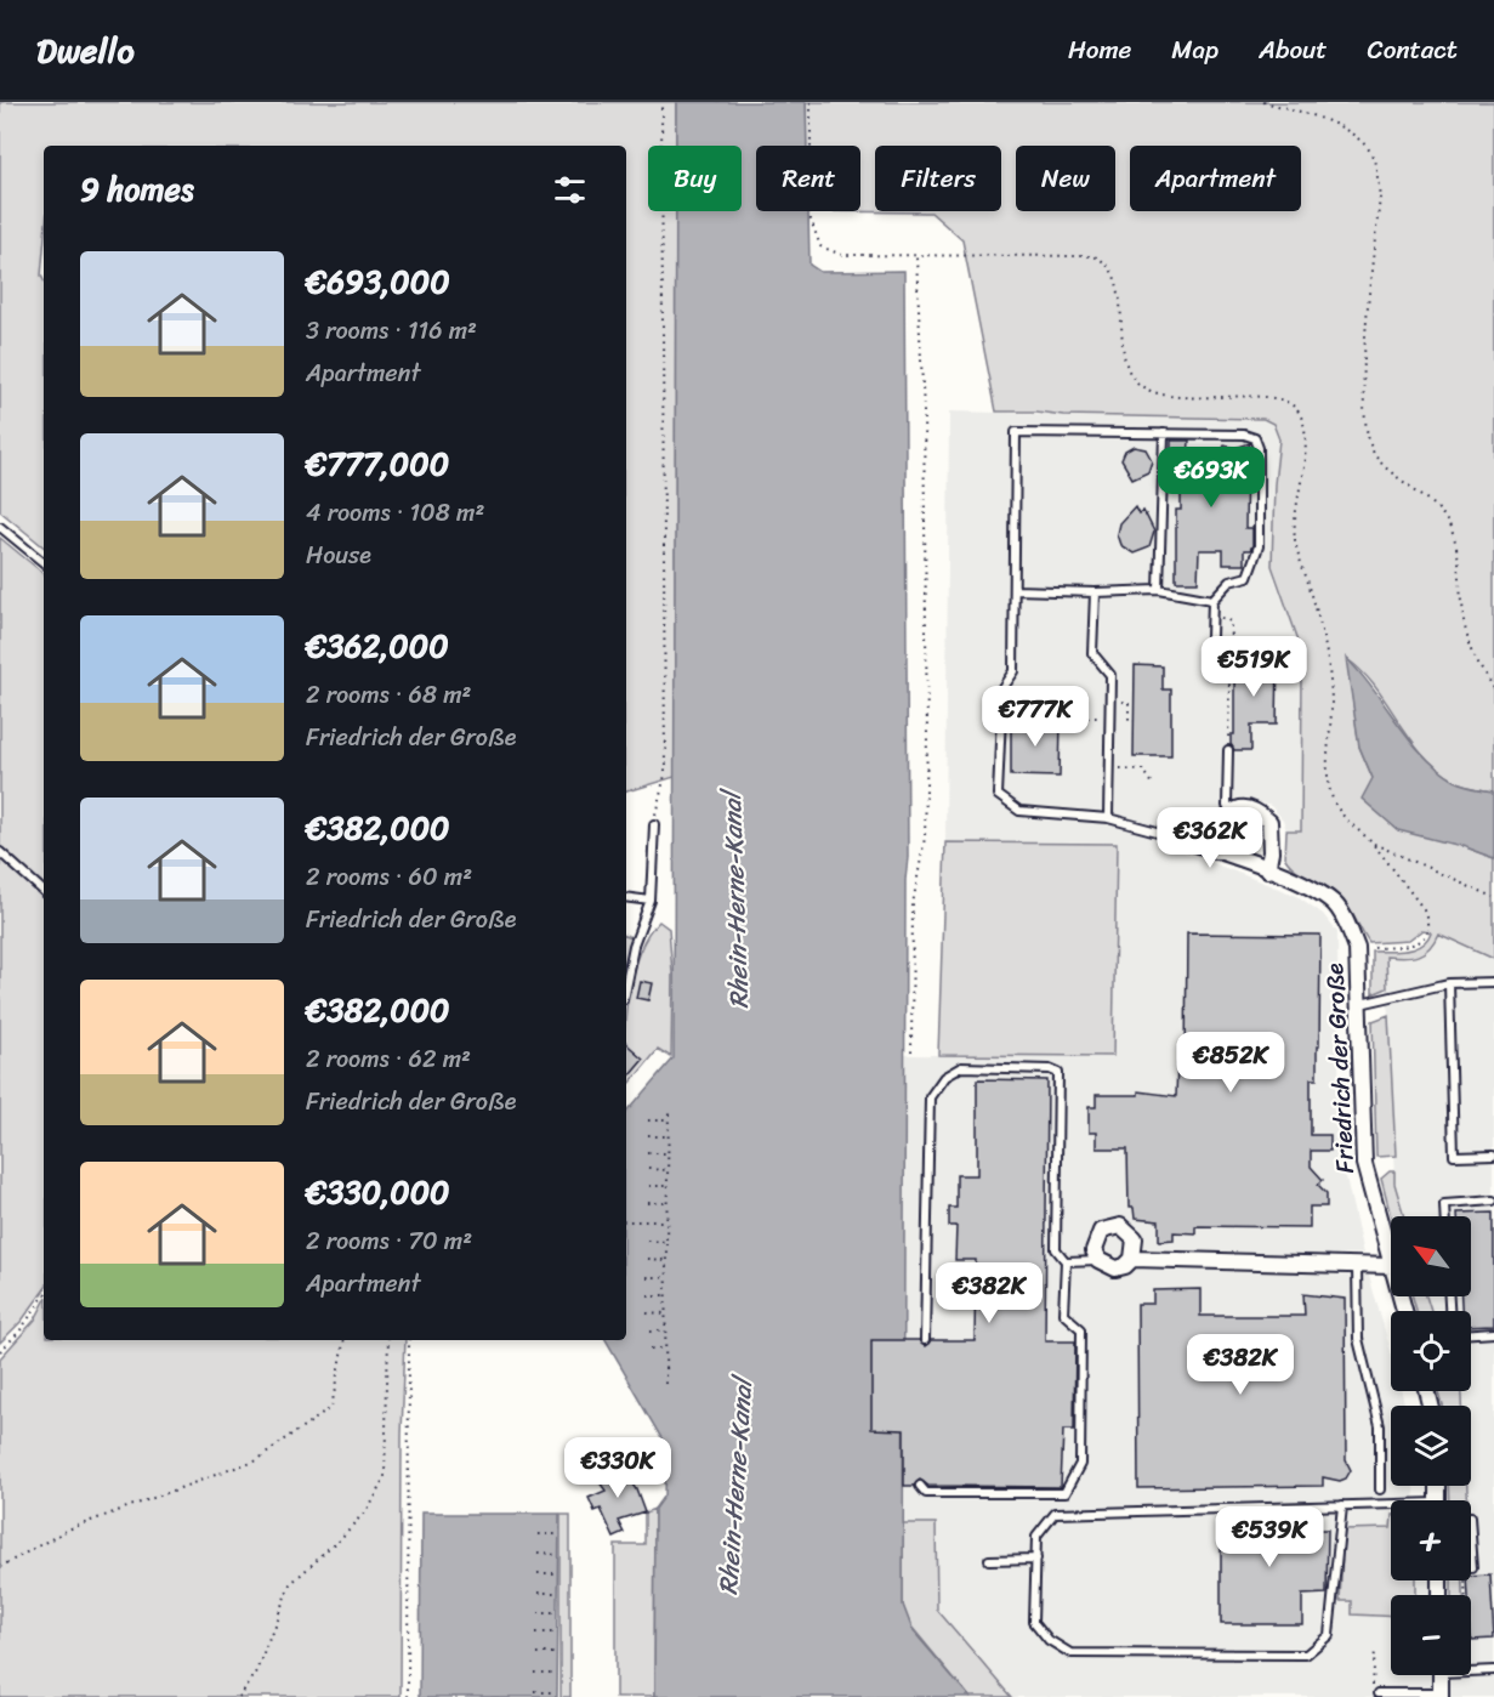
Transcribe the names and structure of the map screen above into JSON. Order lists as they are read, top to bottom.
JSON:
{
  "streets": {
    "street": ["Friedrich der Große"]
  },
  "water": ["Rhein-Herne-Kanal"],
  "north": "top left",
  "page": {
    "header": "Dwello",
    "nav": [
      "Home",
      "Map",
      "About",
      "Contact"
    ],
    "chip": [
      "Buy",
      "Rent",
      "Filters",
      "New",
      "Apartment"
    ],
    "heading": "9 homes",
    "list": [
      {
        "name": "€693,000",
        "note": "3 rooms · 116 m² · Apartment"
      },
      {
        "name": "€777,000",
        "note": "4 rooms · 108 m² · House"
      },
      {
        "name": "€362,000",
        "note": "2 rooms · 68 m² · Friedrich der Große"
      },
      {
        "name": "€382,000",
        "note": "2 rooms · 60 m² · Friedrich der Große"
      },
      {
        "name": "€382,000",
        "note": "2 rooms · 62 m² · Friedrich der Große"
      },
      {
        "name": "€330,000",
        "note": "2 rooms · 70 m² · Apartment"
      }
    ],
    "price": [
      "€693K",
      "€519K",
      "€777K",
      "€362K",
      "€852K",
      "€382K",
      "€382K",
      "€330K",
      "€539K"
    ],
    "map_buttons": ["+", "−"]
  }
}
